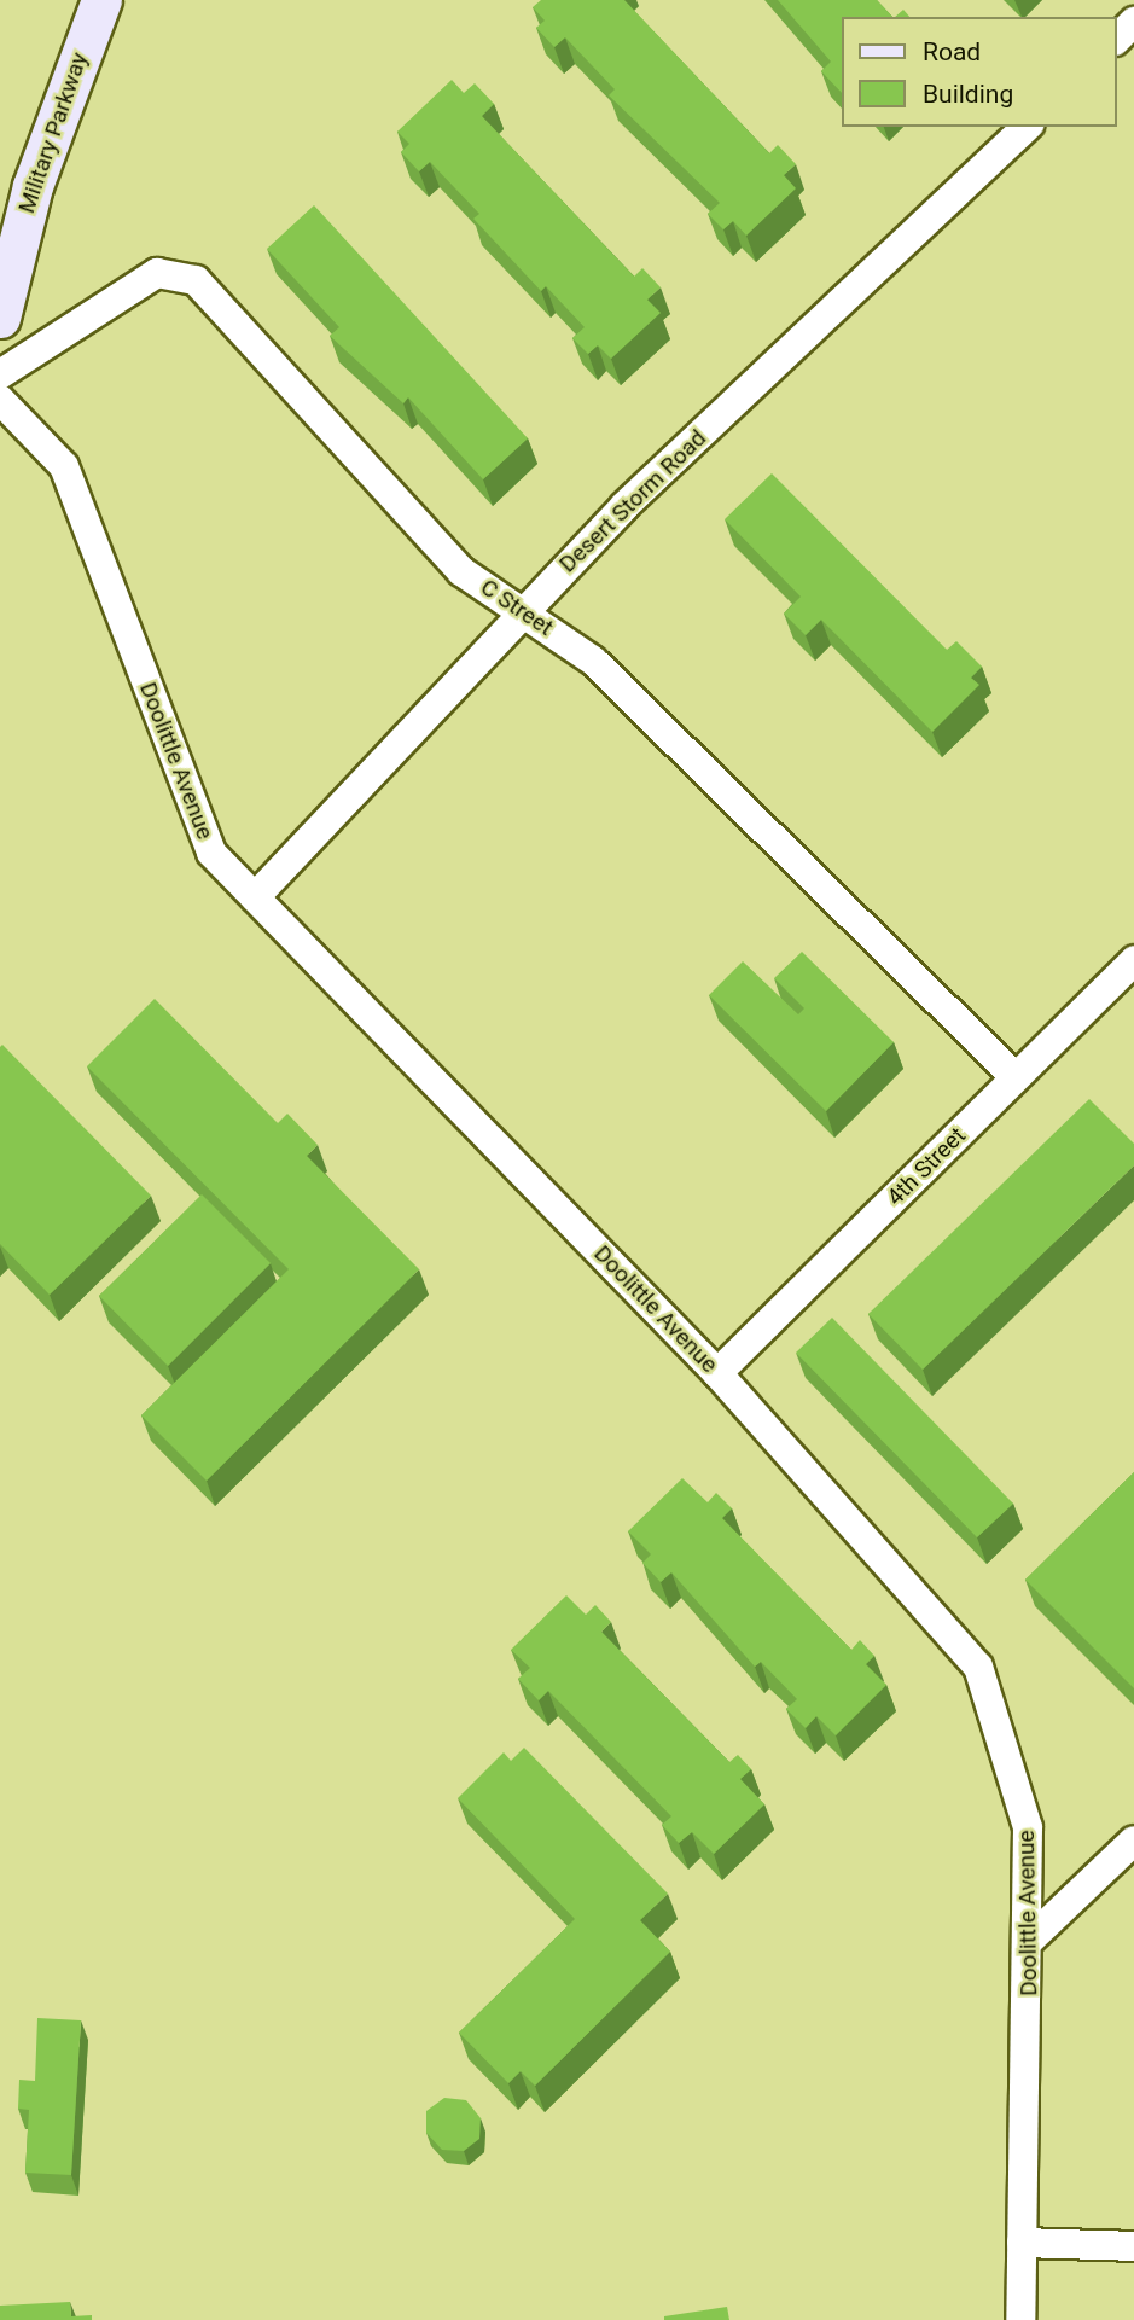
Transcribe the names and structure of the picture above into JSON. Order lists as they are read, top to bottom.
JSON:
{
  "streets": {
    "street": [
      "Military Parkway",
      "Desert Storm Road",
      "C Street",
      "Doolittle Avenue",
      "4th Street"
    ]
  },
  "crossings": [
    ["Desert Storm Road", "C Street"],
    ["Desert Storm Road", "Doolittle Avenue"],
    ["C Street", "4th Street"],
    ["Doolittle Avenue", "4th Street"]
  ],
  "legend": ["Road", "Building"]
}
